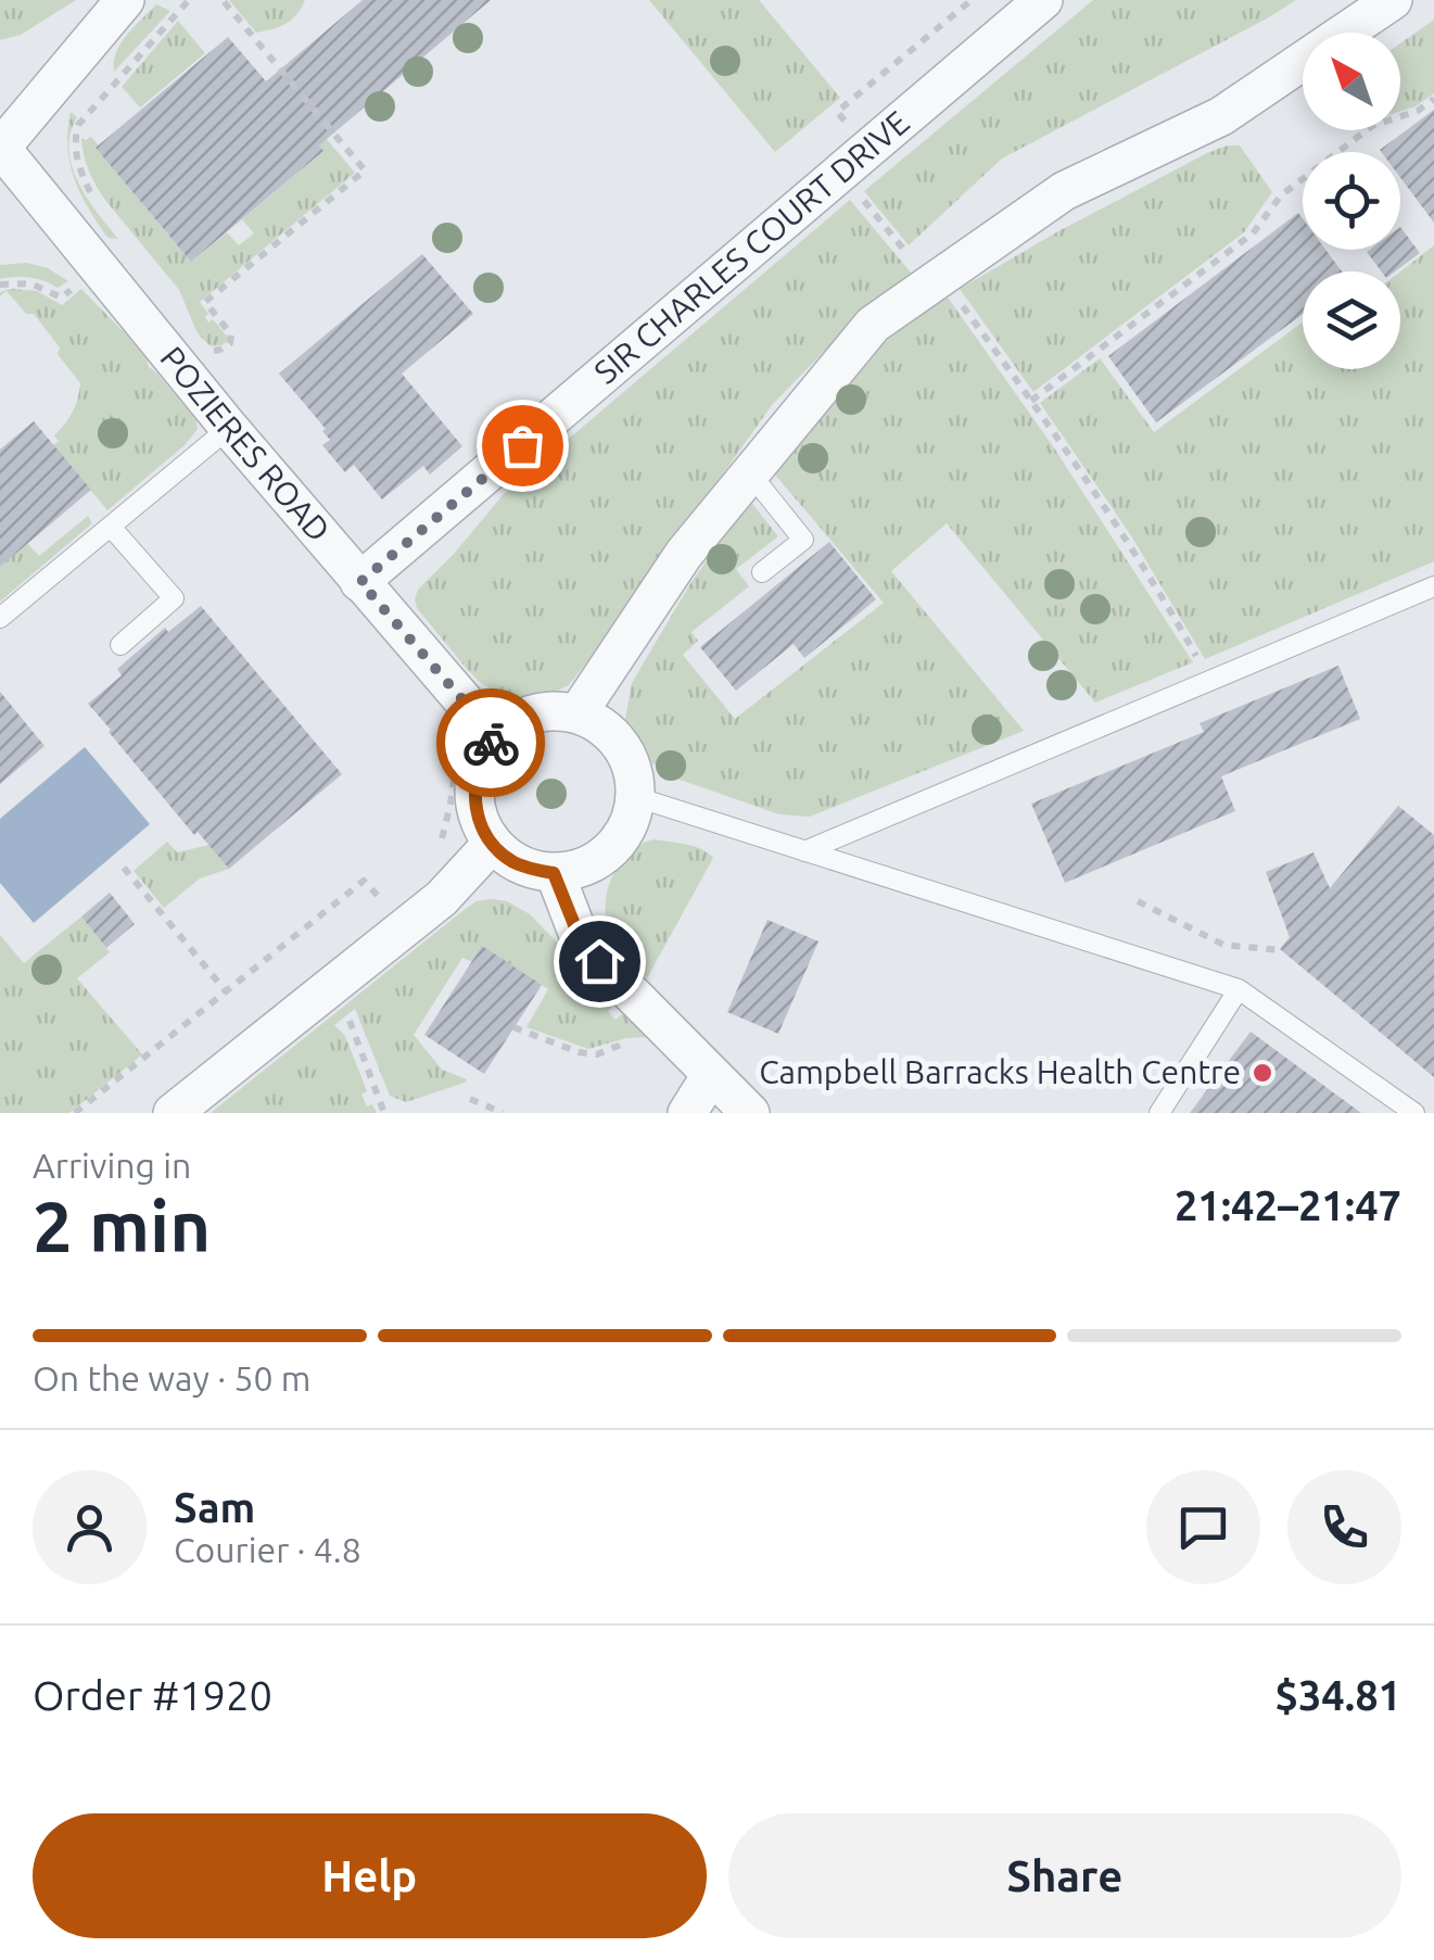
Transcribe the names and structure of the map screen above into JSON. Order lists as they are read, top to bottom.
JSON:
{
  "streets": {
    "street": ["SIR CHARLES COURT DRIVE", "POZIERES ROAD"]
  },
  "crossings": [
    ["SIR CHARLES COURT DRIVE", "POZIERES ROAD"]
  ],
  "places": ["Campbell Barracks Health Centre"],
  "north": "top left",
  "page": {
    "heading": ["2 min", "Arriving in", "21:42–21:47"],
    "panel": [
      "Sam",
      "Courier · 4.8",
      "Order #1920",
      "$34.81"
    ],
    "bar": "On the way · 50 m",
    "buttons": ["Help", "Share"]
  }
}
